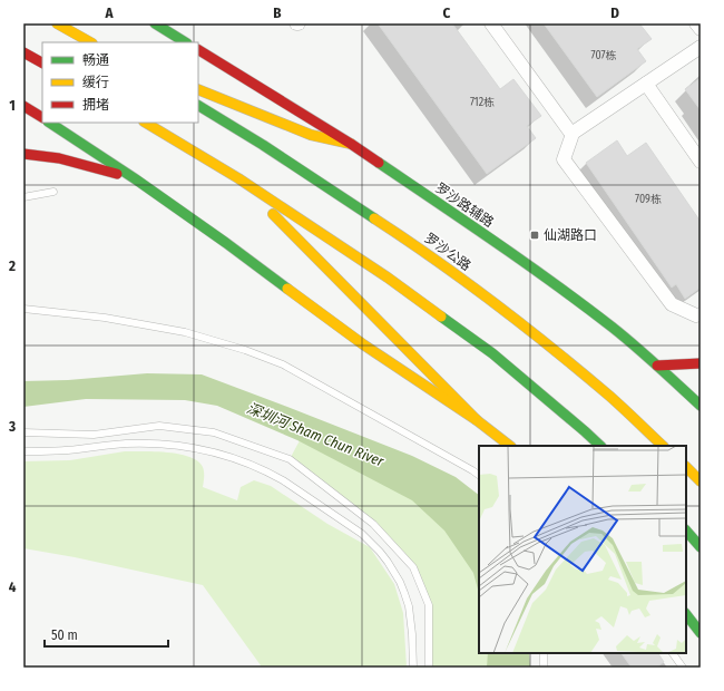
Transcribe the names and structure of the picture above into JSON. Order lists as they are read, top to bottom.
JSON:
{
  "streets": {
    "main road": ["罗沙路辅路", "罗沙公路"]
  },
  "water": ["深圳河 Sham Chun River"],
  "places": {
    "transit": ["仙湖路口"]
  },
  "house_numbers": ["707栋", "712栋", "709栋"],
  "legend": ["畅通", "缓行", "拥堵"],
  "scale_bar": "50 m",
  "grid": {
    "columns": [
      "A",
      "B",
      "C",
      "D"
    ],
    "rows": [
      "1",
      "2",
      "3",
      "4"
    ]
  }
}
